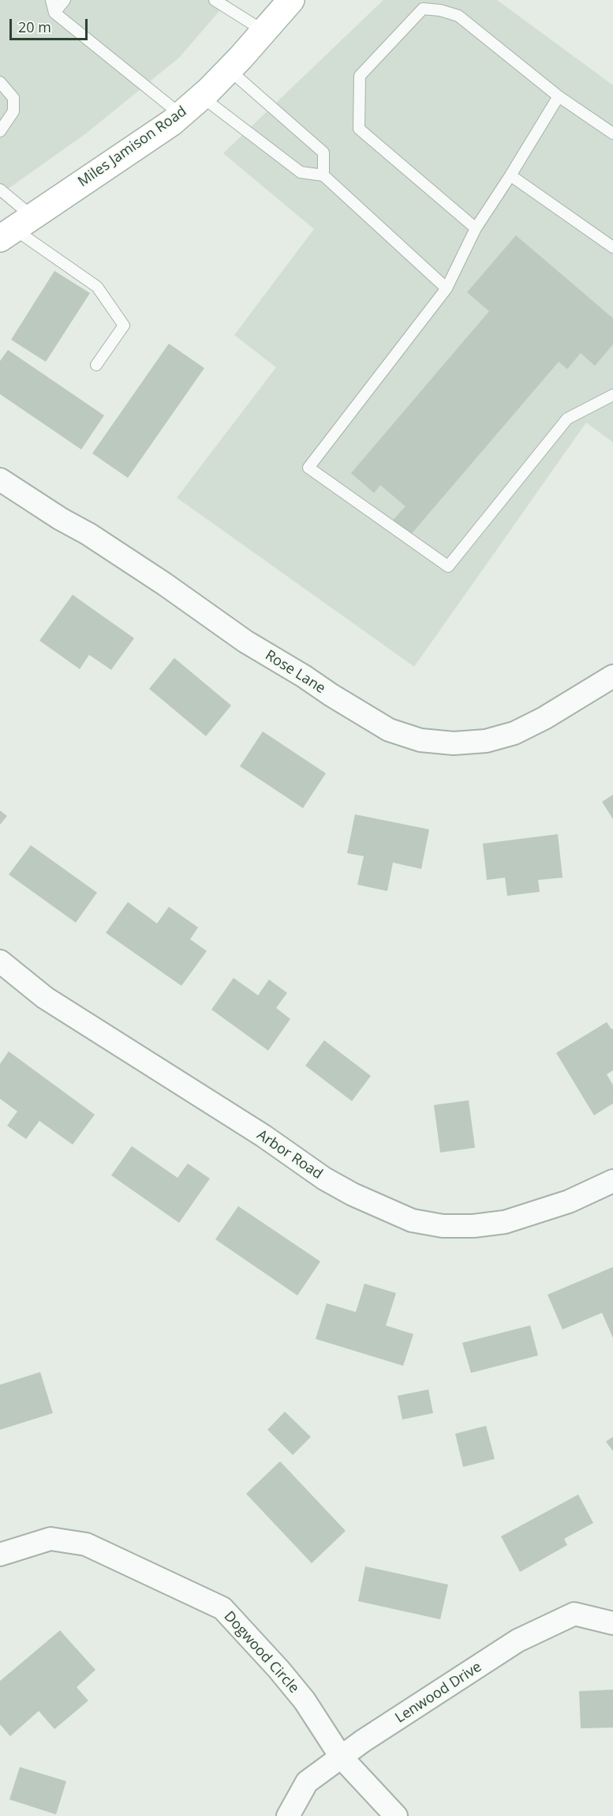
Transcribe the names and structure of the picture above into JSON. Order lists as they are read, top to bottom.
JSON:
{
  "streets": {
    "main road": ["Miles Jamison Road"],
    "street": [
      "Rose Lane",
      "Arbor Road",
      "Dogwood Circle",
      "Lenwood Drive"
    ]
  },
  "crossings": [
    ["Dogwood Circle", "Lenwood Drive"]
  ],
  "scale_bar": "20 m"
}
